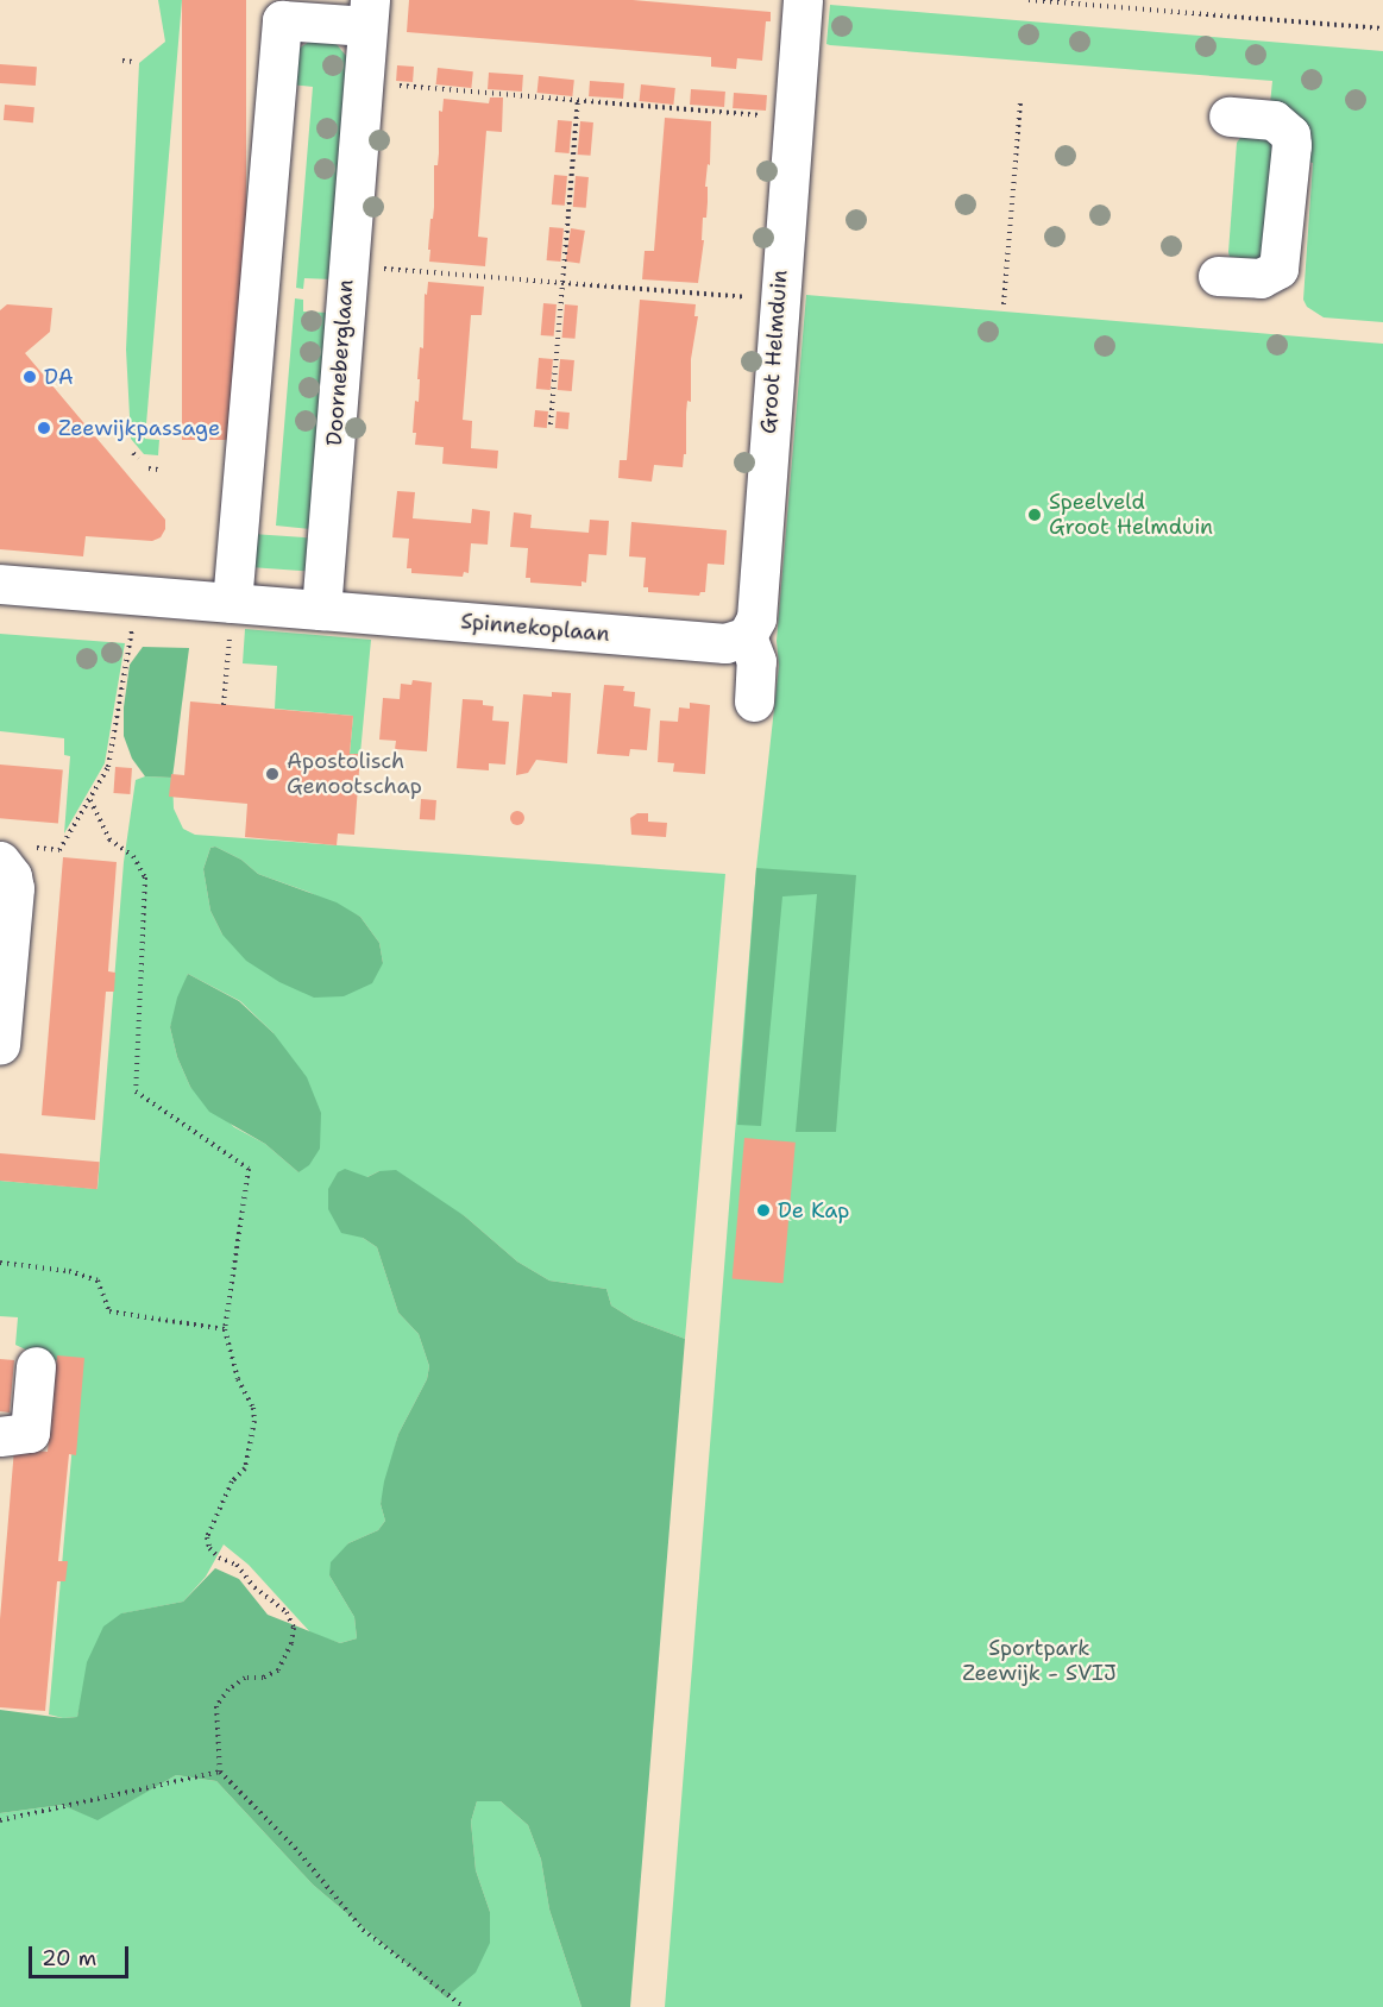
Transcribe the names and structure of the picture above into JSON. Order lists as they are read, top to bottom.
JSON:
{
  "streets": {
    "street": ["Groot Helmduin", "Doorneberglaan", "Spinnekoplaan"]
  },
  "crossings": [
    ["Groot Helmduin", "Spinnekoplaan"],
    ["Doorneberglaan", "Spinnekoplaan"]
  ],
  "parks": ["Sportpark Zeewijk - SVIJ"],
  "places": [
    "DA",
    "Zeewijkpassage",
    "Speelveld Groot Helmduin",
    "Apostolisch Genootschap",
    "De Kap"
  ],
  "scale_bar": "20 m"
}
